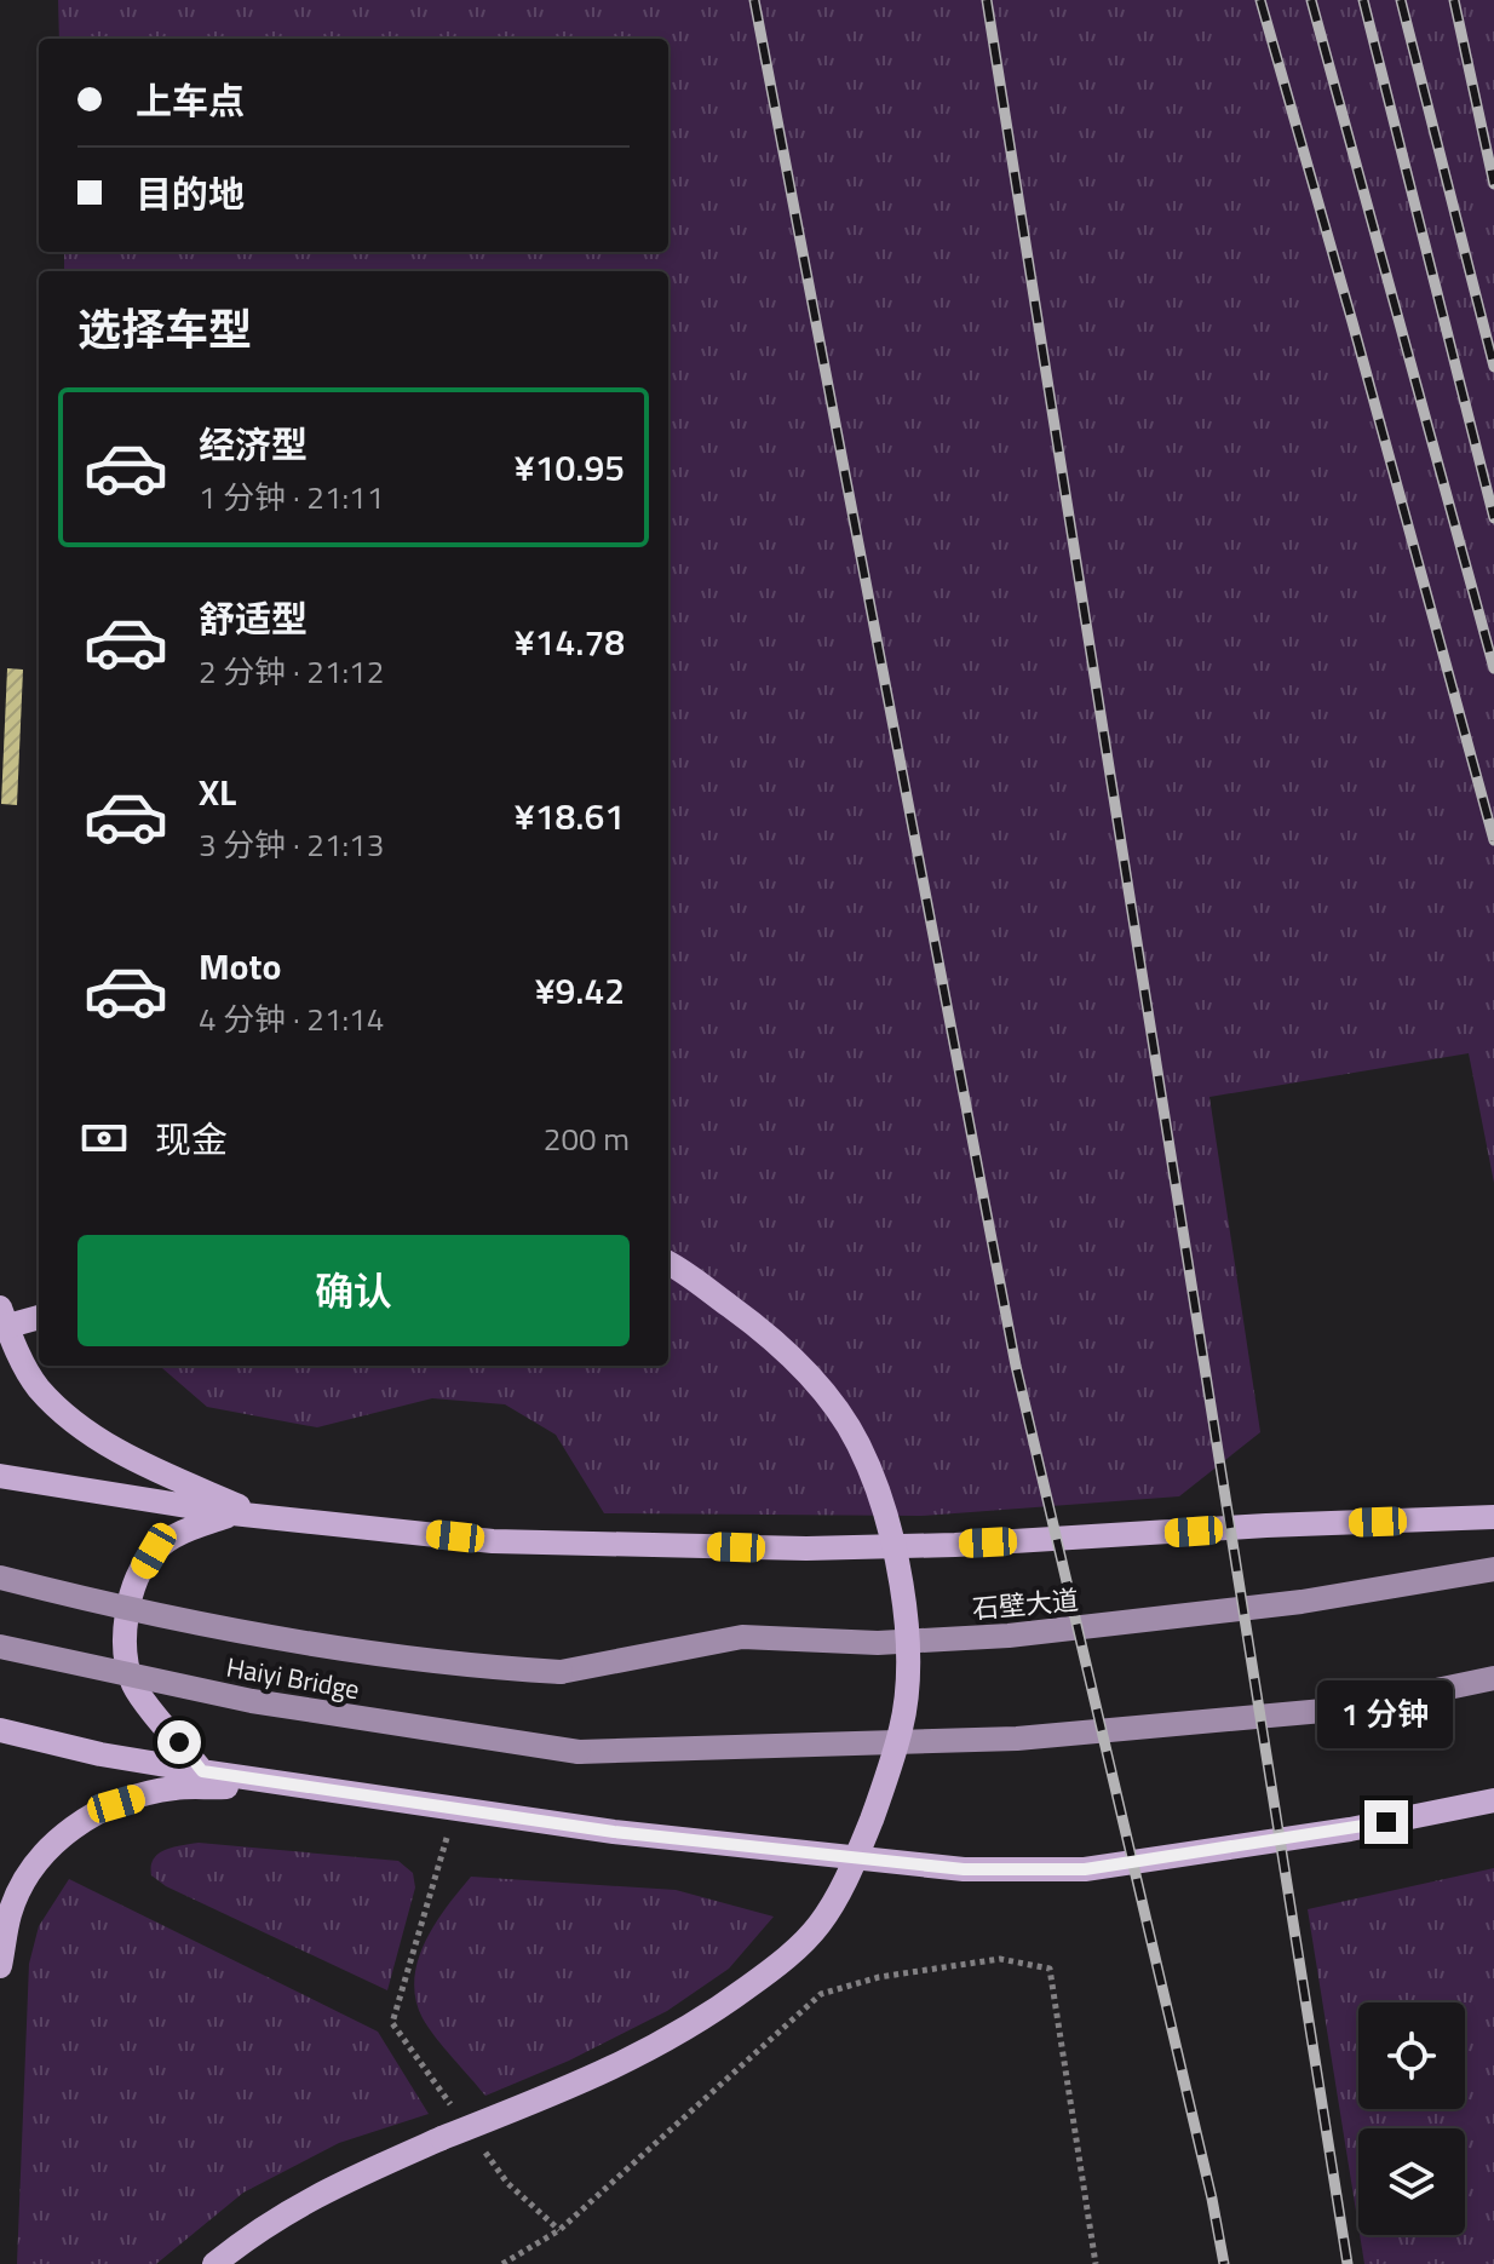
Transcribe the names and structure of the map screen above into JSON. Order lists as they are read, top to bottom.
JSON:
{
  "streets": {
    "street": ["石壁大道", "Haiyi Bridge"]
  },
  "crossings": [
    ["石壁大道", "Haiyi Bridge"]
  ],
  "page": {
    "banner": ["上车点", "目的地"],
    "heading": "选择车型",
    "list": [
      {
        "name": "经济型",
        "note": "1 分钟 · 21:11",
        "value": "¥10.95"
      },
      {
        "name": "舒适型",
        "note": "2 分钟 · 21:12",
        "value": "¥14.78"
      },
      {
        "name": "XL",
        "note": "3 分钟 · 21:13",
        "value": "¥18.61"
      },
      {
        "name": "Moto",
        "note": "4 分钟 · 21:14",
        "value": "¥9.42"
      }
    ],
    "pay": ["现金", "200 m"],
    "buttons": "确认",
    "bubble": "1 分钟"
  }
}
